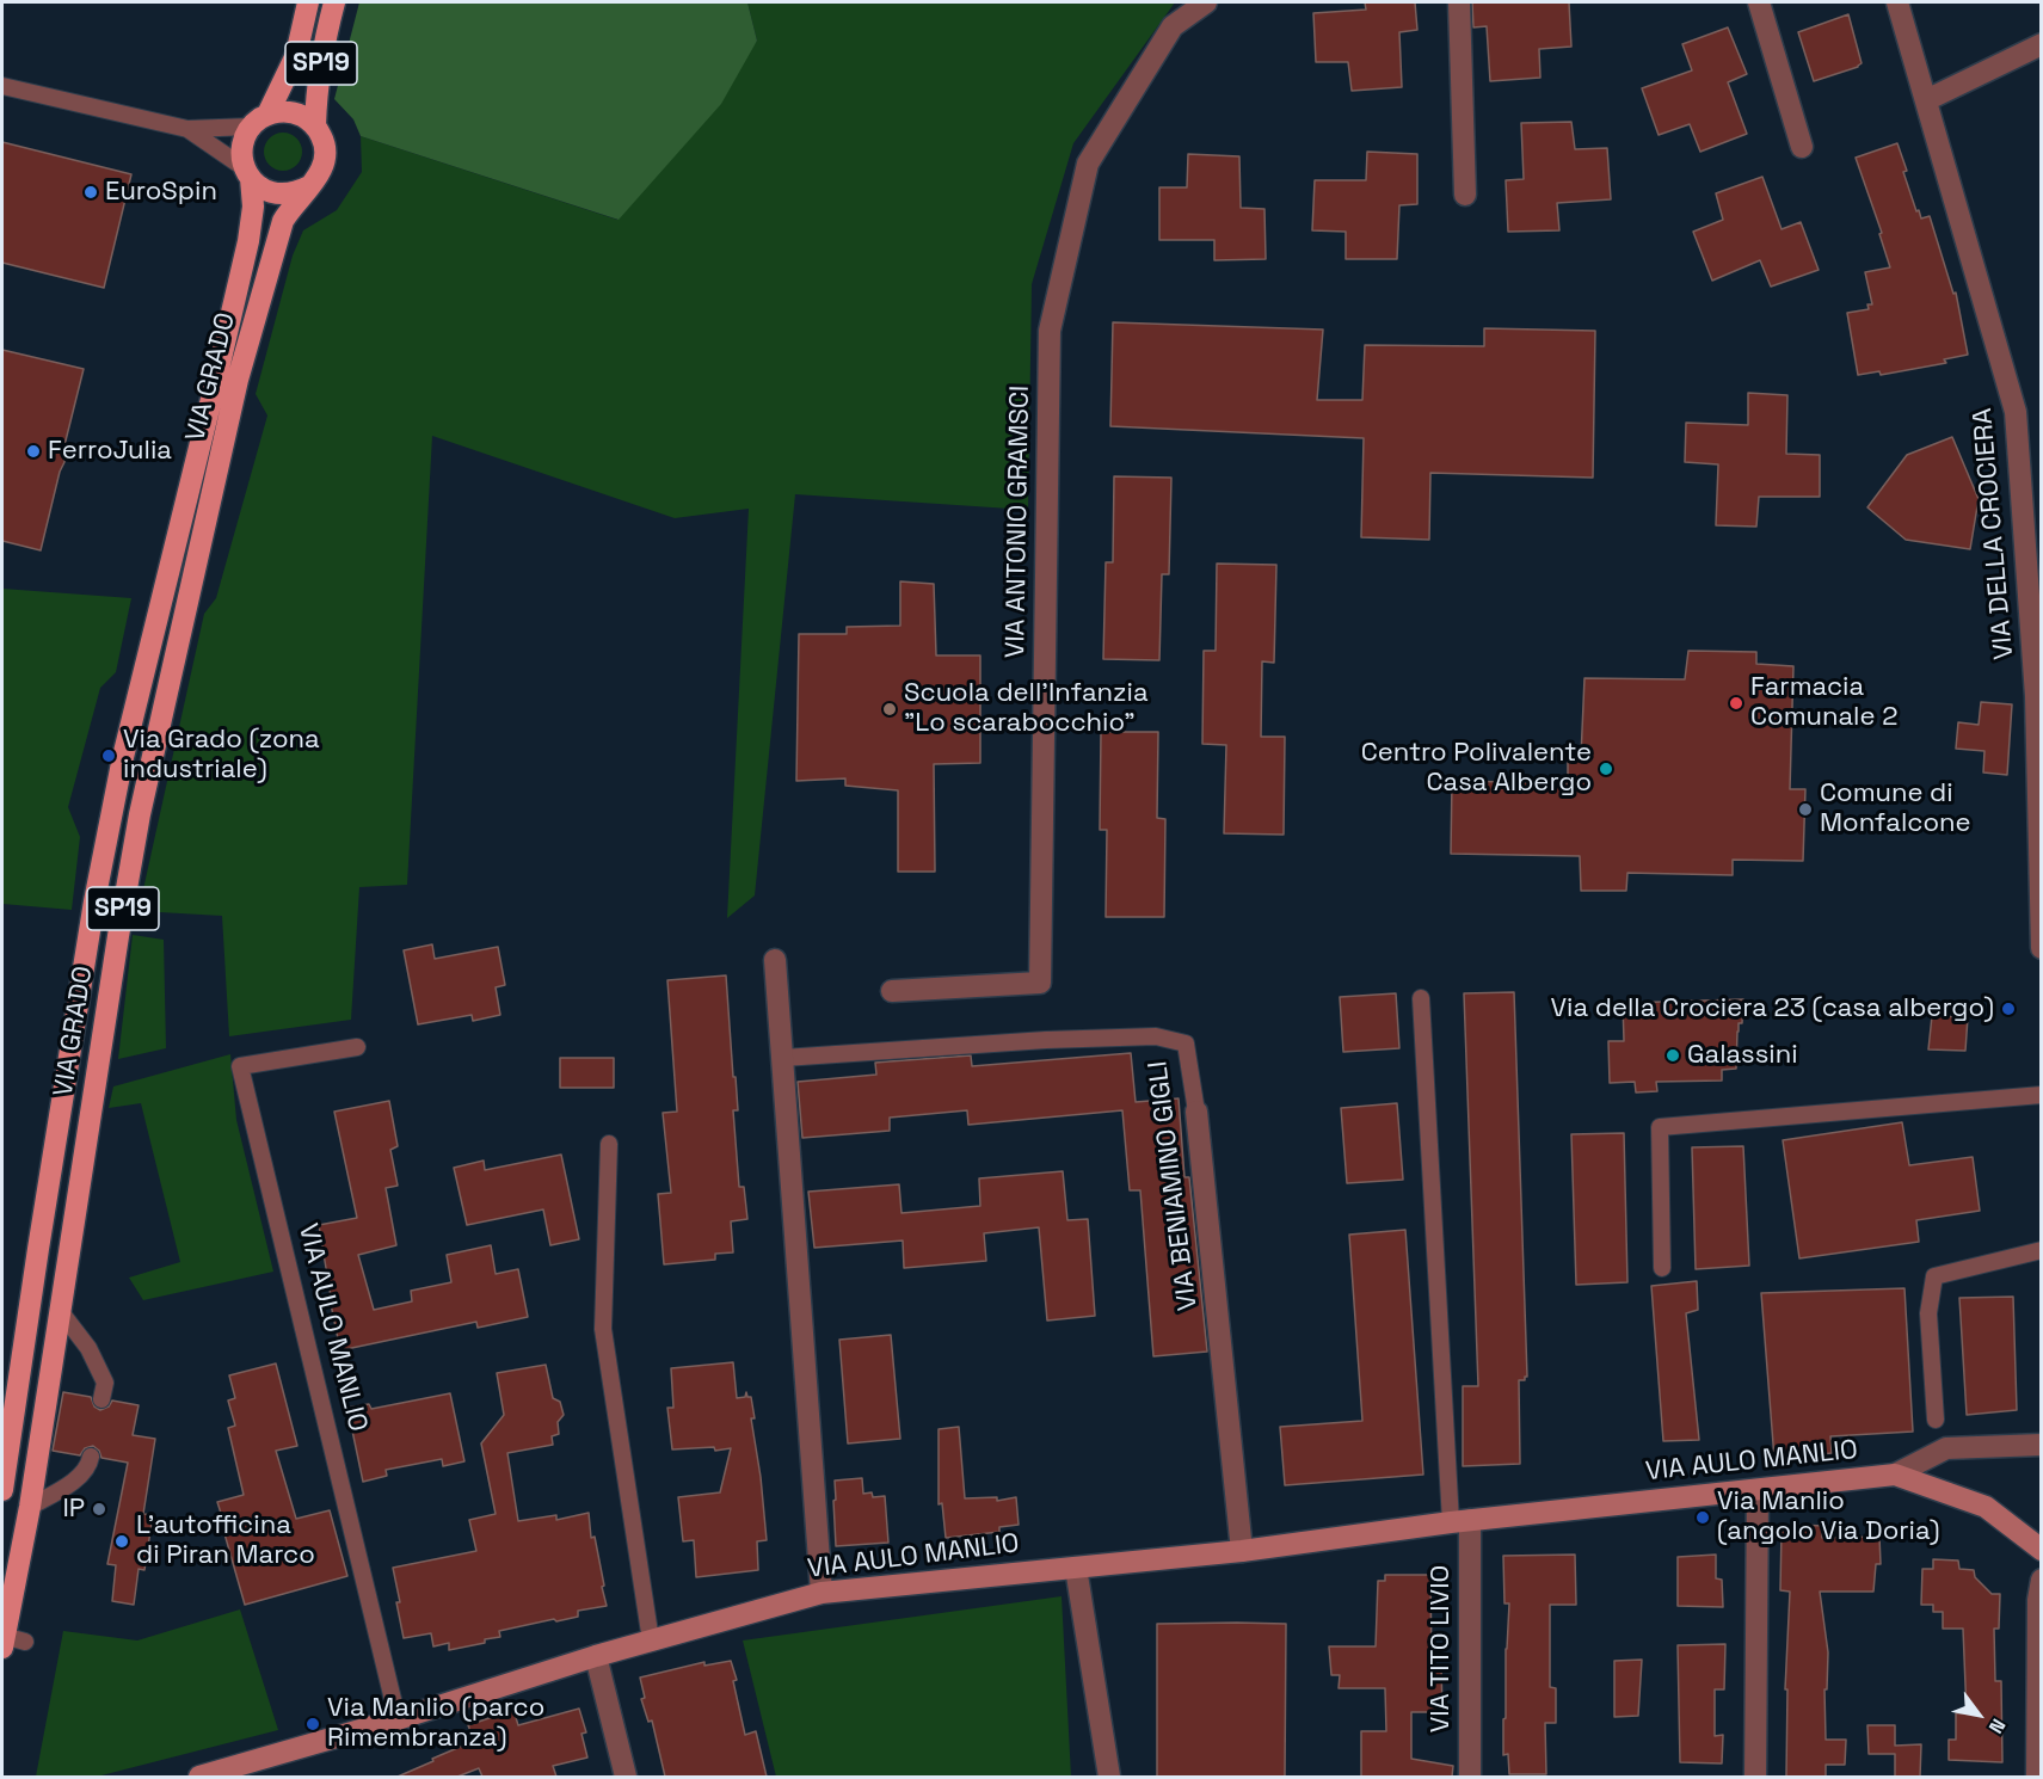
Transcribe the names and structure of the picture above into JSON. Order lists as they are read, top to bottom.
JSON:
{
  "streets": {
    "main road": ["SP19", "VIA GRADO"],
    "street": [
      "VIA ANTONIO GRAMSCI",
      "VIA DELLA CROCIERA",
      "VIA BENIAMINO GIGLI",
      "VIA AULO MANLIO",
      "VIA TITO LIVIO"
    ]
  },
  "crossings": [
    ["SP19", "VIA GRADO"],
    ["VIA BENIAMINO GIGLI", "VIA AULO MANLIO"],
    ["VIA AULO MANLIO", "VIA TITO LIVIO"]
  ],
  "places": [
    "EuroSpin",
    "FerroJulia",
    "Farmacia Comunale 2",
    "Scuola dell'Infanzia \"Lo scarabocchio\"",
    "Via Grado (zona industriale)",
    "Centro Polivalente Casa Albergo",
    "Comune di Monfalcone",
    "Via della Crociera 23 (casa albergo)",
    "Galassini",
    "IP",
    "Via Manlio (angolo Via Doria)",
    "L’autofficina di Piran Marco",
    "Via Manlio (parco Rimembranza)"
  ],
  "north": "bottom right"
}
